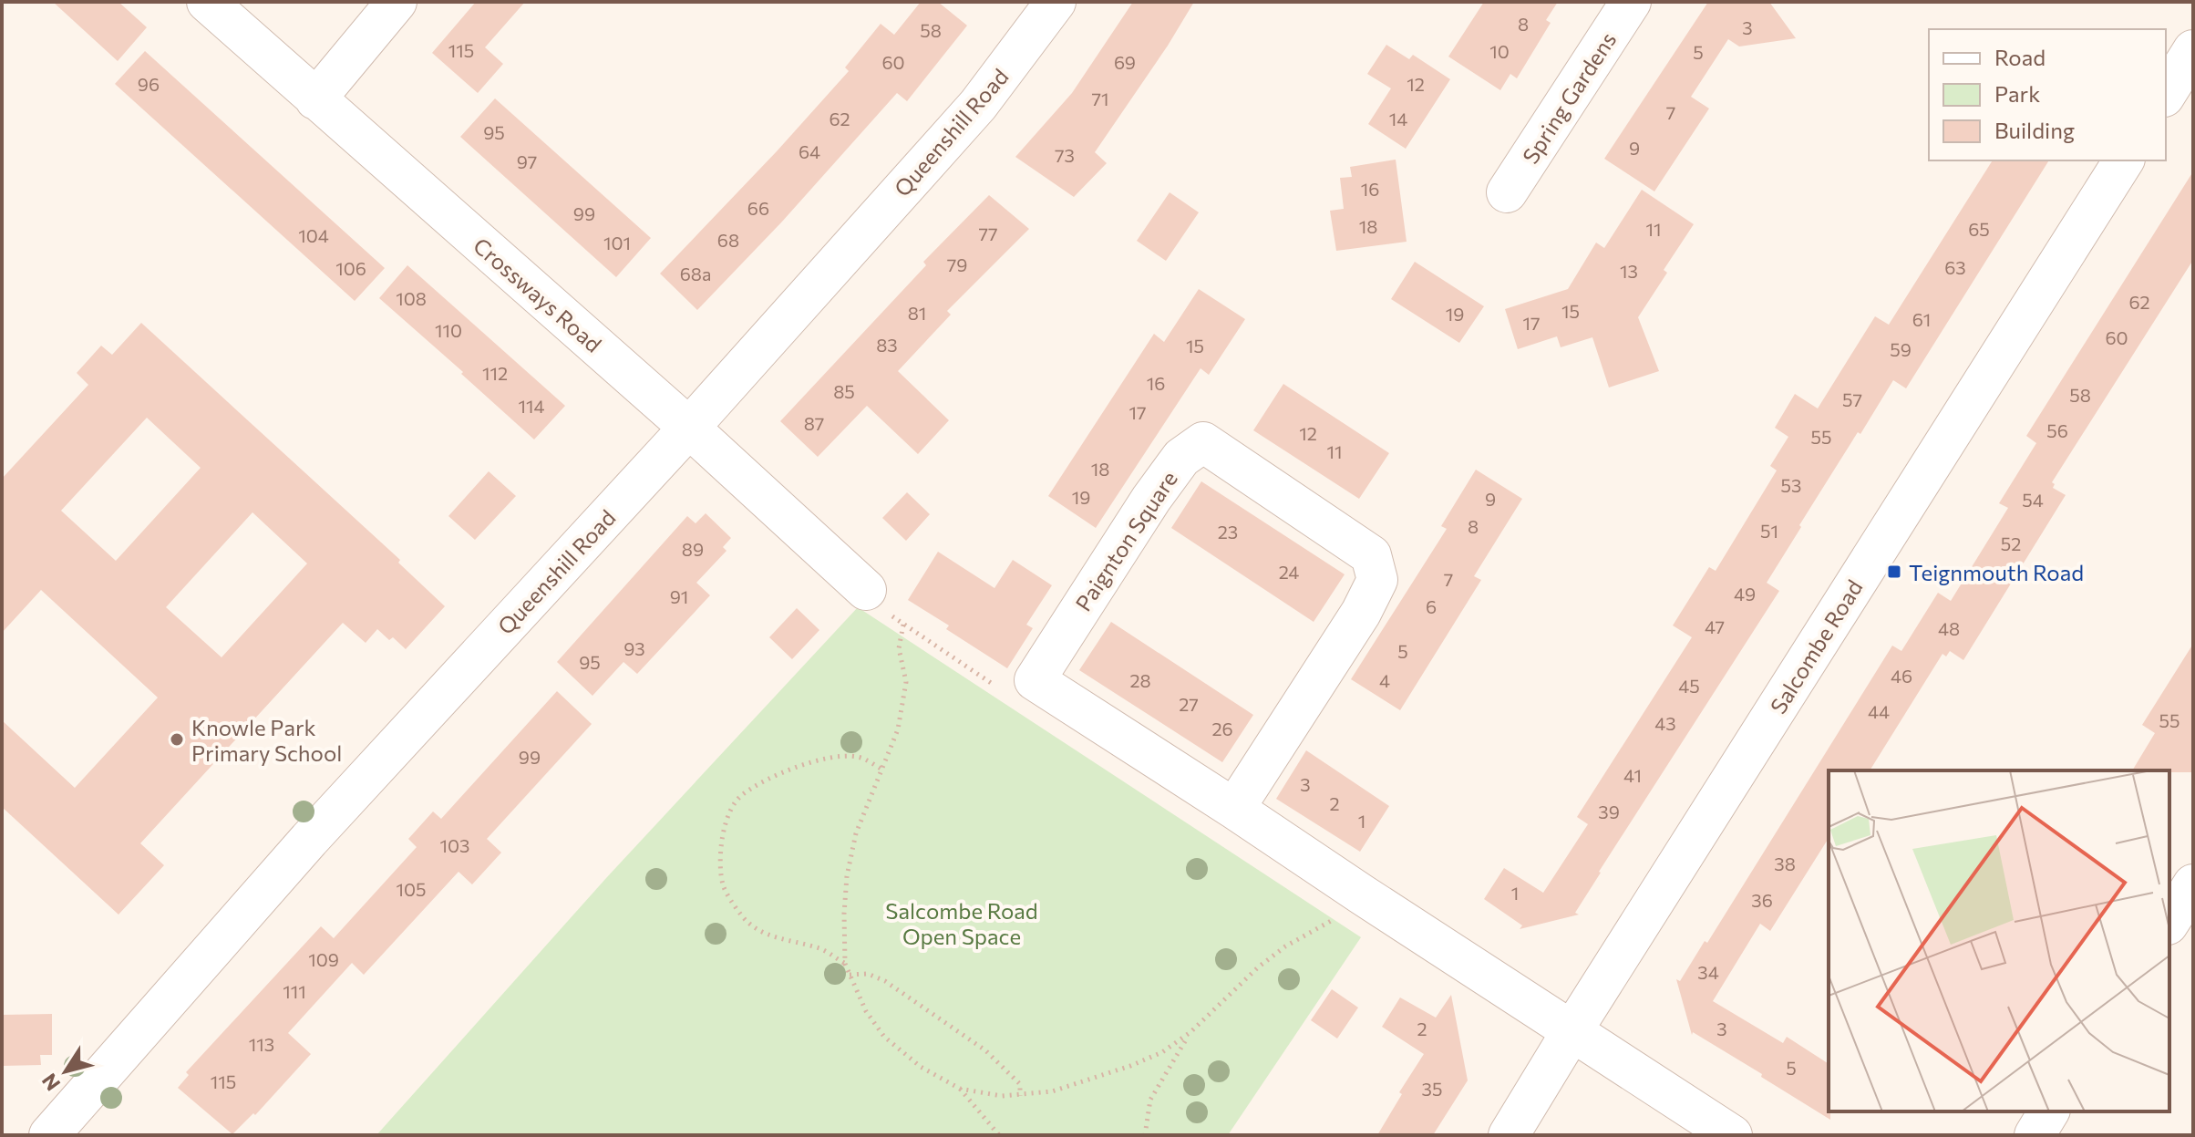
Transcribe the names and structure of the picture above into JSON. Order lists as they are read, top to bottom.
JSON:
{
  "streets": {
    "street": [
      "Spring Gardens",
      "Queenshill Road",
      "Crossways Road",
      "Paignton Square",
      "Salcombe Road"
    ]
  },
  "crossings": [
    ["Queenshill Road", "Crossways Road"]
  ],
  "parks": ["Salcombe Road Open Space"],
  "places": {
    "transit": ["Teignmouth Road"],
    "other": ["Knowle Park Primary School"]
  },
  "house_numbers": [
    "8",
    "3",
    "58",
    "115",
    "10",
    "5",
    "60",
    "69",
    "96",
    "12",
    "71",
    "7",
    "62",
    "14",
    "95",
    "9",
    "64",
    "73",
    "97",
    "16",
    "66",
    "99",
    "18",
    "11",
    "65",
    "77",
    "104",
    "68",
    "101",
    "79",
    "63",
    "106",
    "13",
    "68a",
    "108",
    "62",
    "15",
    "81",
    "19",
    "61",
    "17",
    "110",
    "60",
    "83",
    "15",
    "59",
    "112",
    "16",
    "85",
    "58",
    "57",
    "114",
    "17",
    "87",
    "56",
    "12",
    "55",
    "11",
    "18",
    "53",
    "19",
    "9",
    "54",
    "8",
    "51",
    "23",
    "52",
    "89",
    "24",
    "7",
    "49",
    "91",
    "6",
    "47",
    "48",
    "93",
    "5",
    "95",
    "46",
    "28",
    "4",
    "45",
    "27",
    "44",
    "55",
    "43",
    "26",
    "99",
    "41",
    "3",
    "2",
    "39",
    "1",
    "103",
    "38",
    "105",
    "1",
    "36",
    "109",
    "34",
    "111",
    "2",
    "3",
    "113",
    "5",
    "115",
    "35"
  ],
  "legend": ["Road", "Park", "Building"],
  "north": "bottom left"
}
